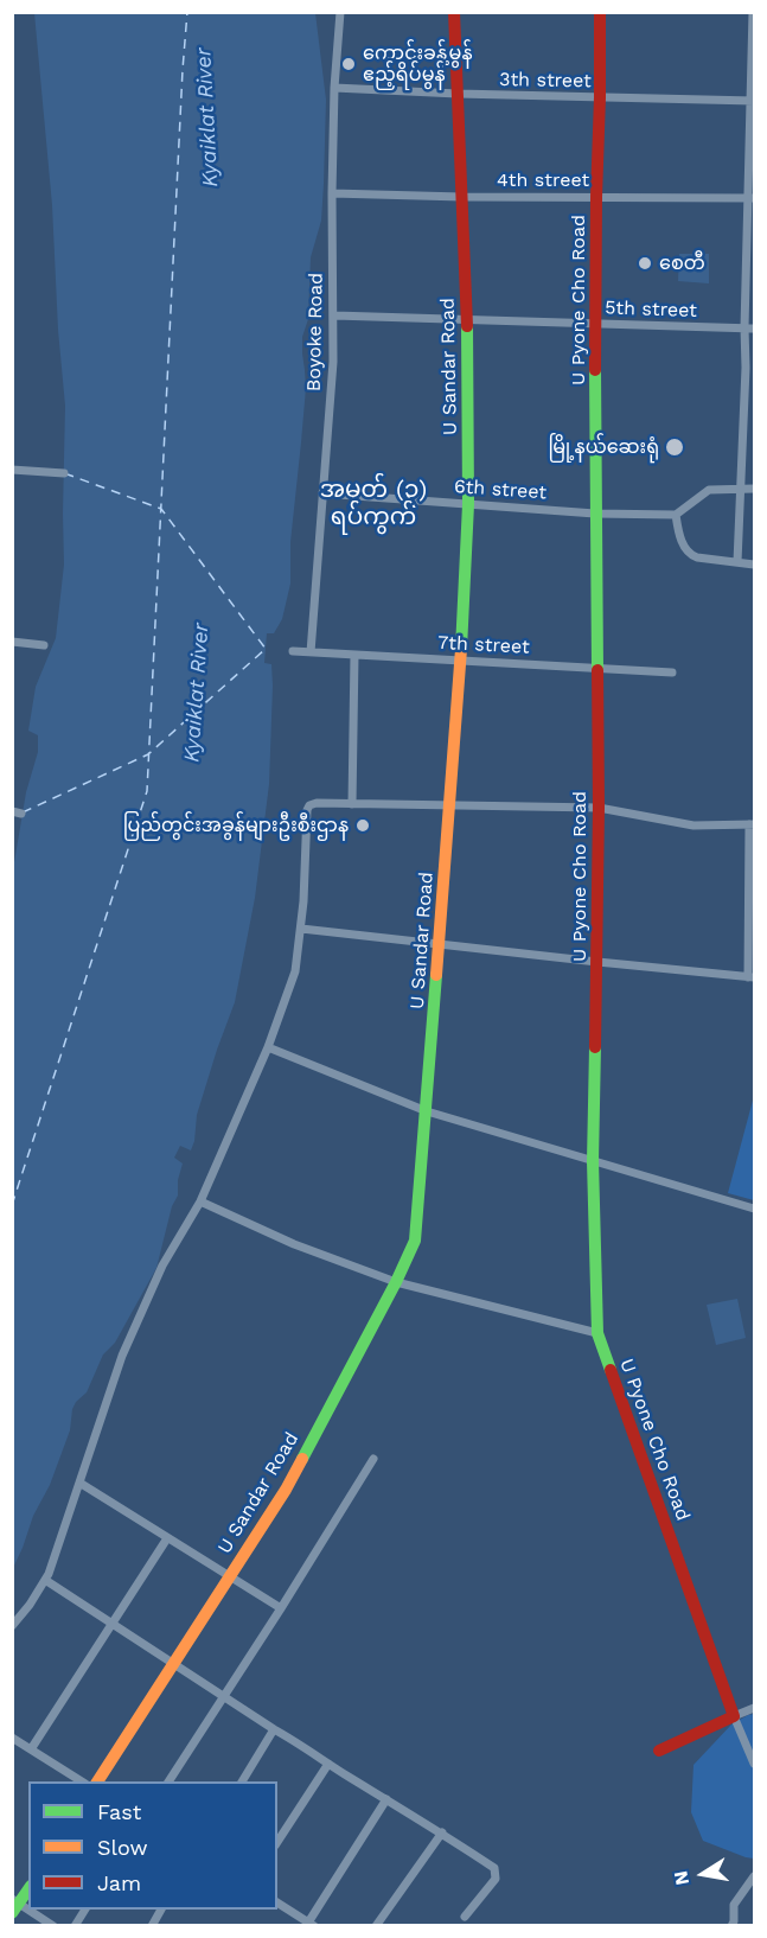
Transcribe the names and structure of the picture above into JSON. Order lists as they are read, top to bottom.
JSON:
{
  "streets": {
    "main road": ["U Pyone Cho Road", "U Sandar Road"],
    "street": [
      "3th street",
      "4th street",
      "5th street",
      "Boyoke Road",
      "6th street",
      "7th street"
    ]
  },
  "crossings": [
    ["3th street", "U Pyone Cho Road"],
    ["3th street", "Boyoke Road"],
    ["3th street", "U Sandar Road"],
    ["4th street", "U Pyone Cho Road"],
    ["4th street", "Boyoke Road"],
    ["4th street", "U Sandar Road"],
    ["U Pyone Cho Road", "5th street"],
    ["U Pyone Cho Road", "6th street"],
    ["U Pyone Cho Road", "7th street"],
    ["5th street", "Boyoke Road"],
    ["5th street", "U Sandar Road"],
    ["Boyoke Road", "6th street"],
    ["Boyoke Road", "7th street"],
    ["U Sandar Road", "6th street"],
    ["U Sandar Road", "7th street"]
  ],
  "districts": ["အမှတ် (၃) ရပ်ကွက်"],
  "water": ["Kyaiklat River"],
  "places": [
    "ကောင်းခန့်မွန် ဧည့်ရိပ်မွန်",
    "စေတီ",
    "မြို့နယ်ဆေးရုံ",
    "ပြည်တွင်းအခွန်များဦးစီးဌာန"
  ],
  "legend": ["Fast", "Slow", "Jam"],
  "north": "left"
}
